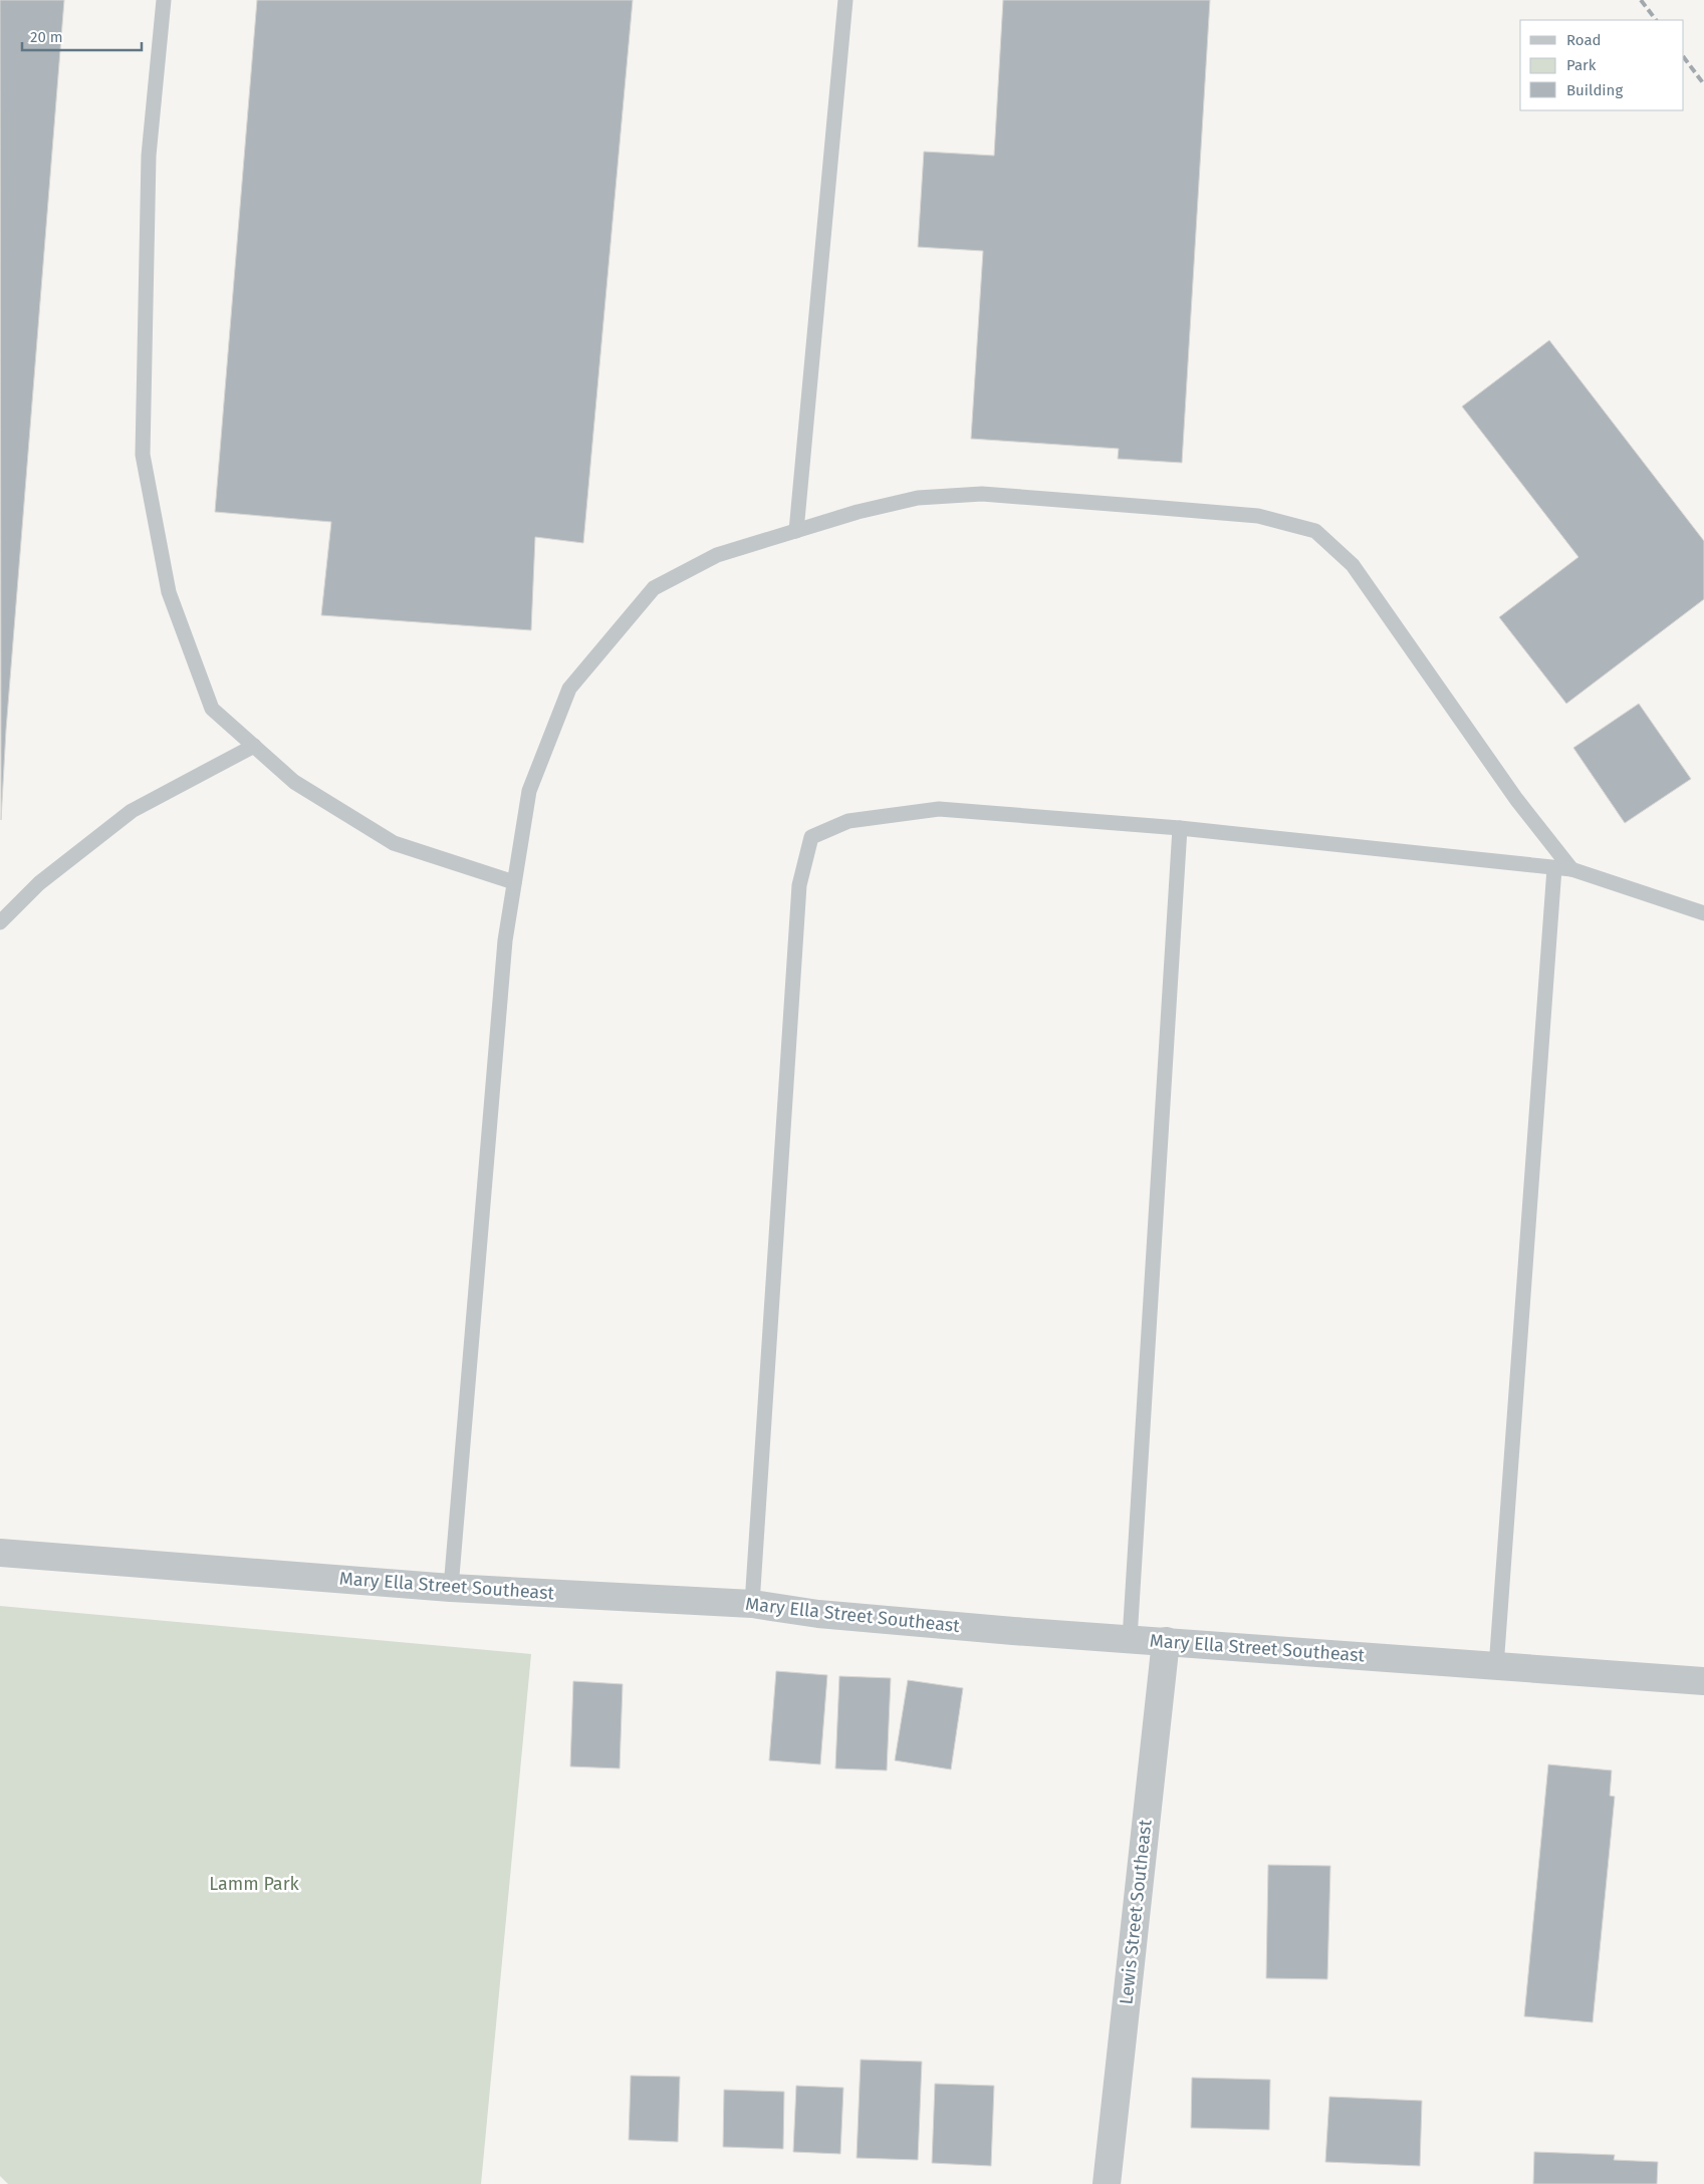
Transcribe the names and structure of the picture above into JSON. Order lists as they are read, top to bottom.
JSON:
{
  "streets": {
    "street": ["Mary Ella Street Southeast", "Lewis Street Southeast"]
  },
  "crossings": [
    ["Mary Ella Street Southeast", "Lewis Street Southeast"]
  ],
  "parks": ["Lamm Park"],
  "legend": ["Road", "Park", "Building"],
  "scale_bar": "20 m"
}
